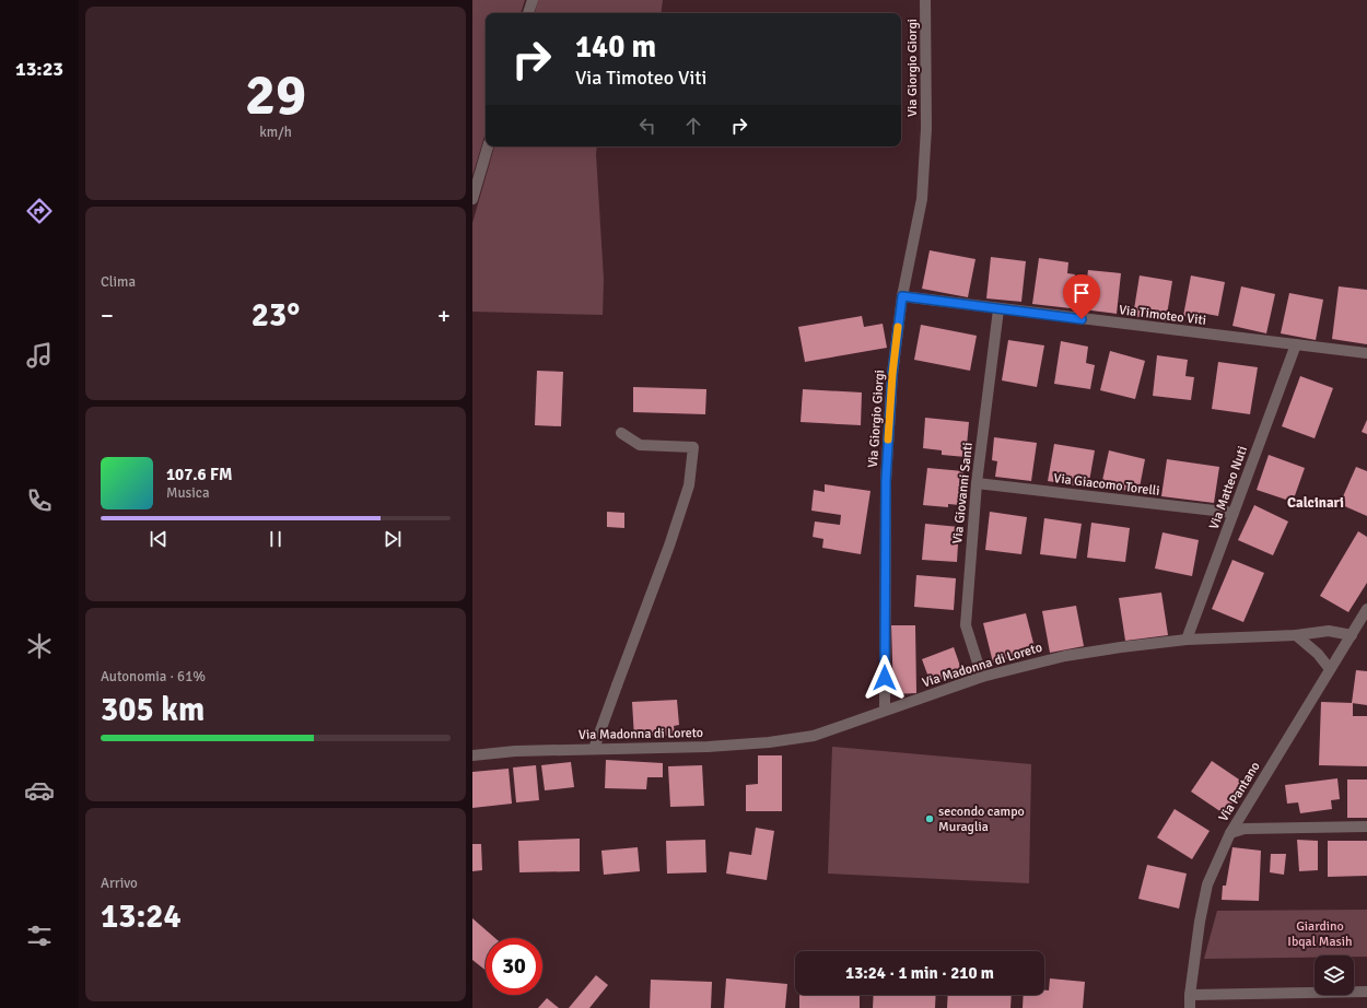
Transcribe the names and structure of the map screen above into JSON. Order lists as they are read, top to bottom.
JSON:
{
  "streets": {
    "street": [
      "Via Giorgio Giorgi",
      "Via Timoteo Viti",
      "Via Giacomo Torelli",
      "Via Matteo Nuti",
      "Via Giovanni Santi",
      "Via Madonna di Loreto",
      "Via Pantano"
    ]
  },
  "crossings": [
    ["Via Giorgio Giorgi", "Via Timoteo Viti"],
    ["Via Giorgio Giorgi", "Via Madonna di Loreto"],
    ["Via Timoteo Viti", "Via Matteo Nuti"],
    ["Via Timoteo Viti", "Via Giovanni Santi"],
    ["Via Giacomo Torelli", "Via Matteo Nuti"],
    ["Via Giacomo Torelli", "Via Giovanni Santi"],
    ["Via Matteo Nuti", "Via Madonna di Loreto"],
    ["Via Giovanni Santi", "Via Madonna di Loreto"],
    ["Via Madonna di Loreto", "Via Pantano"]
  ],
  "districts": ["Calcinari"],
  "parks": ["Giardino Ibqal Masih"],
  "places": ["secondo campo Muraglia"],
  "page": {
    "tabs": "13:23",
    "tile": [
      ["29", "km/h"],
      "Clima",
      ["Autonomia · 61%", "305 km"],
      ["Arrivo", "13:24"]
    ],
    "turn": ["140 m", "Via Timoteo Viti"],
    "heat": ["−", "23°", "+"],
    "song": ["107.6 FM", "Musica"],
    "limit": "30",
    "trip": "13:24 · 1 min · 210 m"
  }
}
